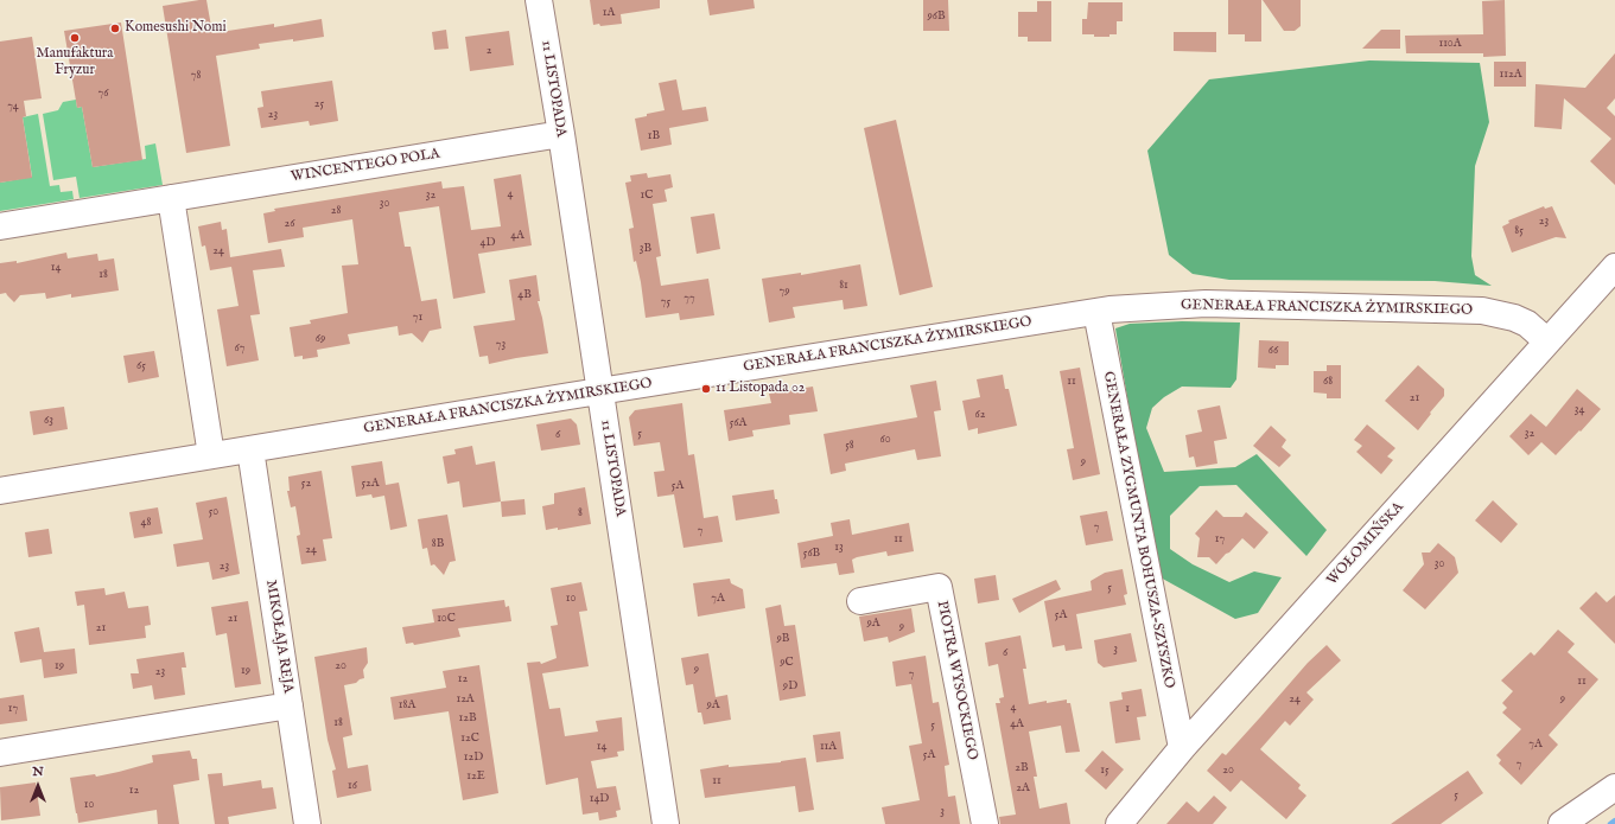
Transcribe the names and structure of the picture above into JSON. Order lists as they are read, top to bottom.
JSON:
{
  "streets": {
    "street": [
      "11 LISTOPADA",
      "WINCENTEGO POLA",
      "GENERAŁA FRANCISZKA ŻYMIRSKIEGO",
      "GENERAŁA ZYGMUNTA BOHUSZA-SZYSZKO",
      "WOŁOMIŃSKA",
      "MIKOŁAJA REJA",
      "PIOTRA WYSOCKIEGO"
    ]
  },
  "crossings": [
    ["11 LISTOPADA", "WINCENTEGO POLA"],
    ["11 LISTOPADA", "GENERAŁA FRANCISZKA ŻYMIRSKIEGO"],
    ["GENERAŁA FRANCISZKA ŻYMIRSKIEGO", "GENERAŁA ZYGMUNTA BOHUSZA-SZYSZKO"],
    ["GENERAŁA FRANCISZKA ŻYMIRSKIEGO", "WOŁOMIŃSKA"],
    ["GENERAŁA FRANCISZKA ŻYMIRSKIEGO", "MIKOŁAJA REJA"],
    ["GENERAŁA ZYGMUNTA BOHUSZA-SZYSZKO", "WOŁOMIŃSKA"]
  ],
  "places": ["Komesushi Nomi", "Manufaktura Fryzur", "11 Listopada 02"],
  "house_numbers": [
    "1A",
    "96B",
    "110A",
    "2",
    "112A",
    "78",
    "76",
    "25",
    "74",
    "23",
    "1B",
    "4",
    "32",
    "1C",
    "30",
    "28",
    "23",
    "26",
    "85",
    "4A",
    "4D",
    "3B",
    "24",
    "14",
    "18",
    "81",
    "79",
    "4B",
    "77",
    "75",
    "71",
    "69",
    "73",
    "67",
    "66",
    "65",
    "11",
    "68",
    "21",
    "34",
    "62",
    "63",
    "56A",
    "5",
    "32",
    "6",
    "60",
    "58",
    "9",
    "52",
    "52A",
    "5A",
    "50",
    "8",
    "48",
    "7",
    "7",
    "11",
    "17",
    "8B",
    "13",
    "24",
    "56B",
    "30",
    "23",
    "5",
    "10",
    "7A",
    "5A",
    "21",
    "10C",
    "9A",
    "9",
    "21",
    "9B",
    "3",
    "6",
    "9C",
    "19",
    "20",
    "9",
    "19",
    "23",
    "7",
    "12",
    "11",
    "9D",
    "12A",
    "24",
    "9",
    "18A",
    "9A",
    "4",
    "17",
    "1",
    "12B",
    "18",
    "4A",
    "5",
    "12C",
    "7A",
    "14",
    "11A",
    "5A",
    "12D",
    "7",
    "2B",
    "15",
    "20",
    "12E",
    "11",
    "16",
    "2A",
    "12",
    "5",
    "14D",
    "10",
    "3"
  ],
  "north": "top"
}
